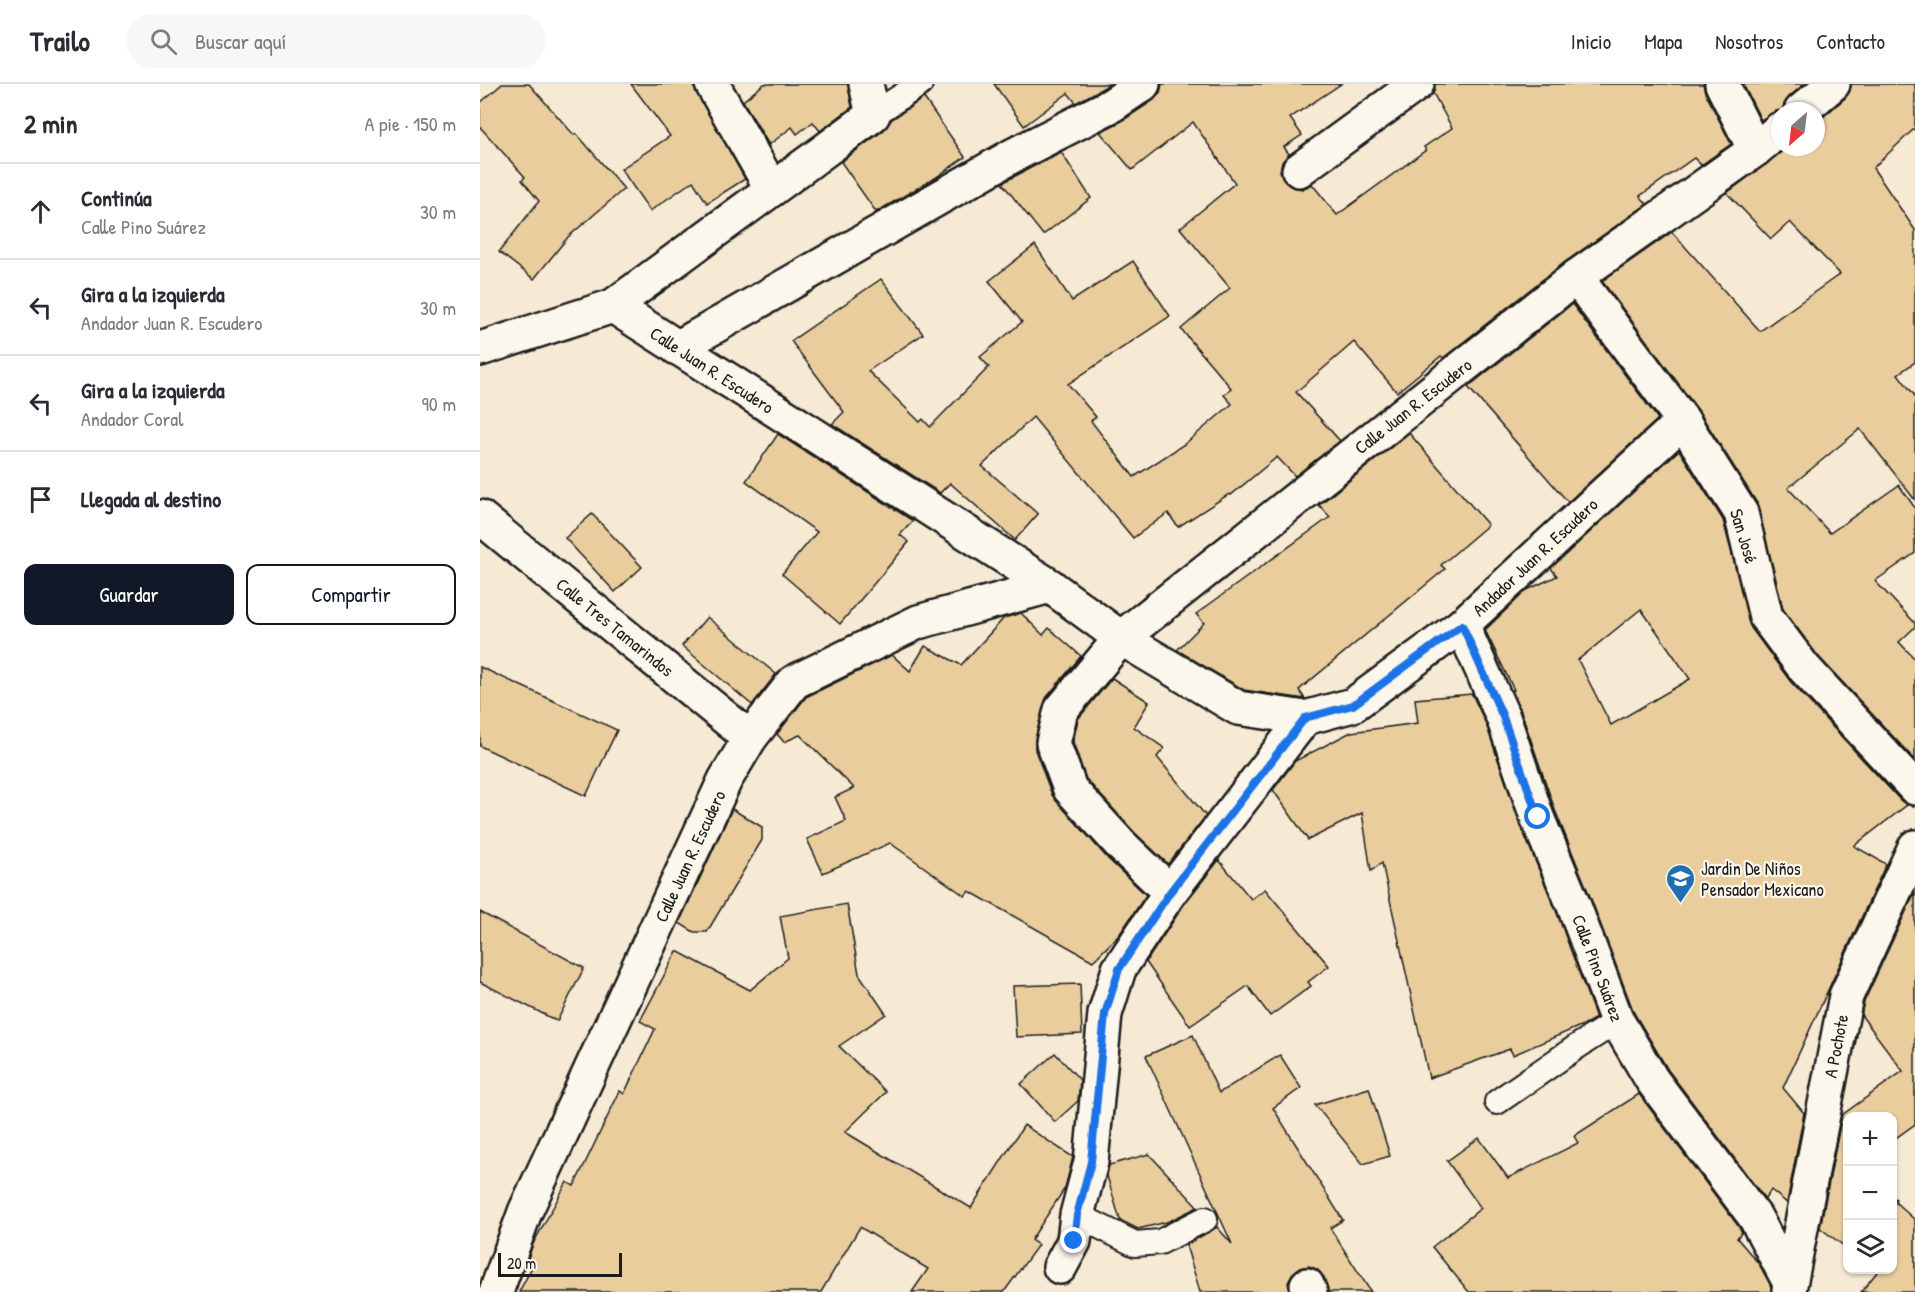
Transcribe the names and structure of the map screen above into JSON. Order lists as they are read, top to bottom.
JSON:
{
  "streets": {
    "street": [
      "Calle Juan R. Escudero",
      "San José",
      "Andador Juan R. Escudero",
      "Calle Tres Tamarindos",
      "Calle Pino Suárez",
      "A Pochote"
    ]
  },
  "crossings": [
    ["Calle Juan R. Escudero", "San José"],
    ["Calle Juan R. Escudero", "Andador Juan R. Escudero"],
    ["Calle Juan R. Escudero", "Calle Tres Tamarindos"],
    ["San José", "Andador Juan R. Escudero"],
    ["Andador Juan R. Escudero", "Calle Pino Suárez"],
    ["Calle Pino Suárez", "A Pochote"]
  ],
  "places": {
    "school or university": ["Jardin De Niños Pensador Mexicano"]
  },
  "scale_bar": "20 m",
  "north": "bottom left",
  "page": {
    "header": "Trailo",
    "search": "Buscar aquí",
    "nav": [
      "Inicio",
      "Mapa",
      "Nosotros",
      "Contacto"
    ],
    "heading": ["2 min", "A pie · 150 m"],
    "list": [
      ["Continúa", "Calle Pino Suárez", "30 m"],
      ["Gira a la izquierda", "Andador Juan R. Escudero", "30 m"],
      ["Gira a la izquierda", "Andador Coral", "90 m"],
      "Llegada al destino"
    ],
    "buttons": ["Guardar", "Compartir"],
    "map_buttons": ["+", "−"],
    "scale": "20 m"
  }
}
